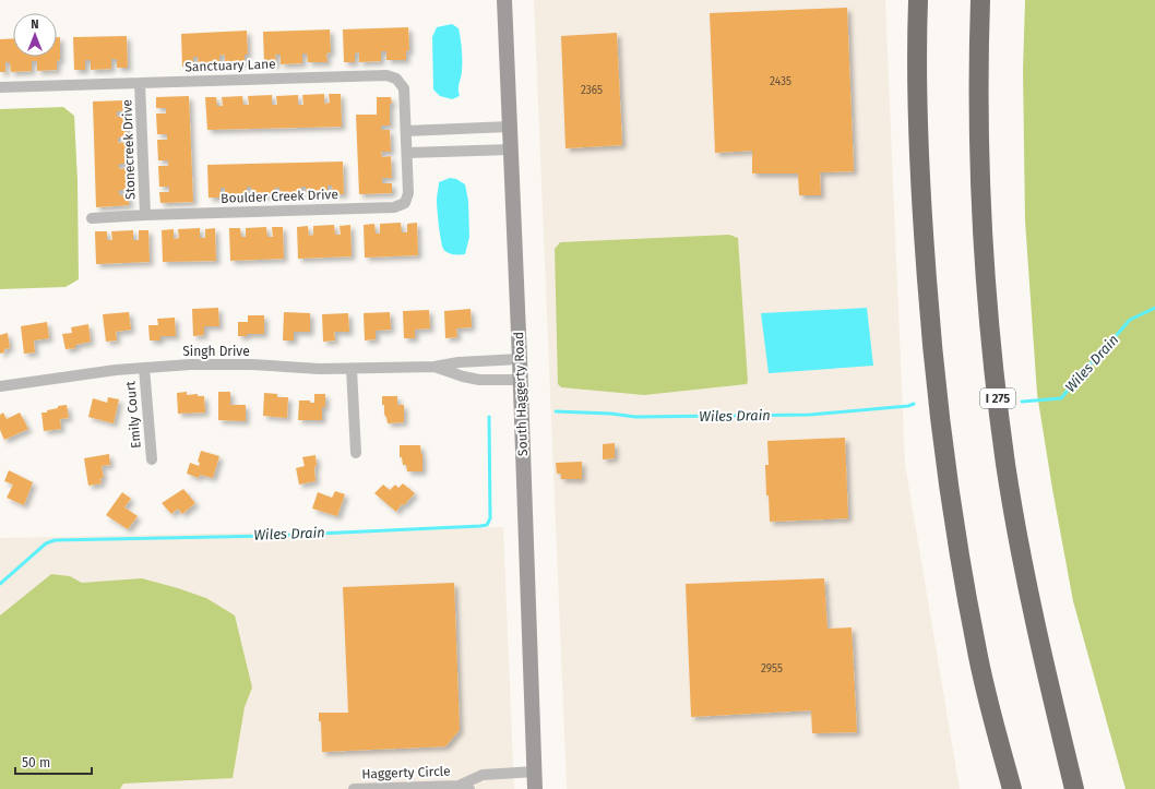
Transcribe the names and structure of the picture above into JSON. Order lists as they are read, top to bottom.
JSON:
{
  "streets": {
    "highway": ["I 275"],
    "main road": ["South Haggerty Road"],
    "street": [
      "Sanctuary Lane",
      "Stonecreek Drive",
      "Boulder Creek Drive",
      "Singh Drive",
      "Emily Court",
      "Haggerty Circle"
    ]
  },
  "crossings": [
    ["Sanctuary Lane", "Stonecreek Drive"],
    ["Sanctuary Lane", "Boulder Creek Drive"],
    ["Stonecreek Drive", "Boulder Creek Drive"],
    ["Singh Drive", "South Haggerty Road"],
    ["Singh Drive", "Emily Court"],
    ["South Haggerty Road", "Haggerty Circle"]
  ],
  "water": ["Wiles Drain"],
  "house_numbers": ["2435", "2365", "2955"],
  "scale_bar": "50 m",
  "north": "top"
}
